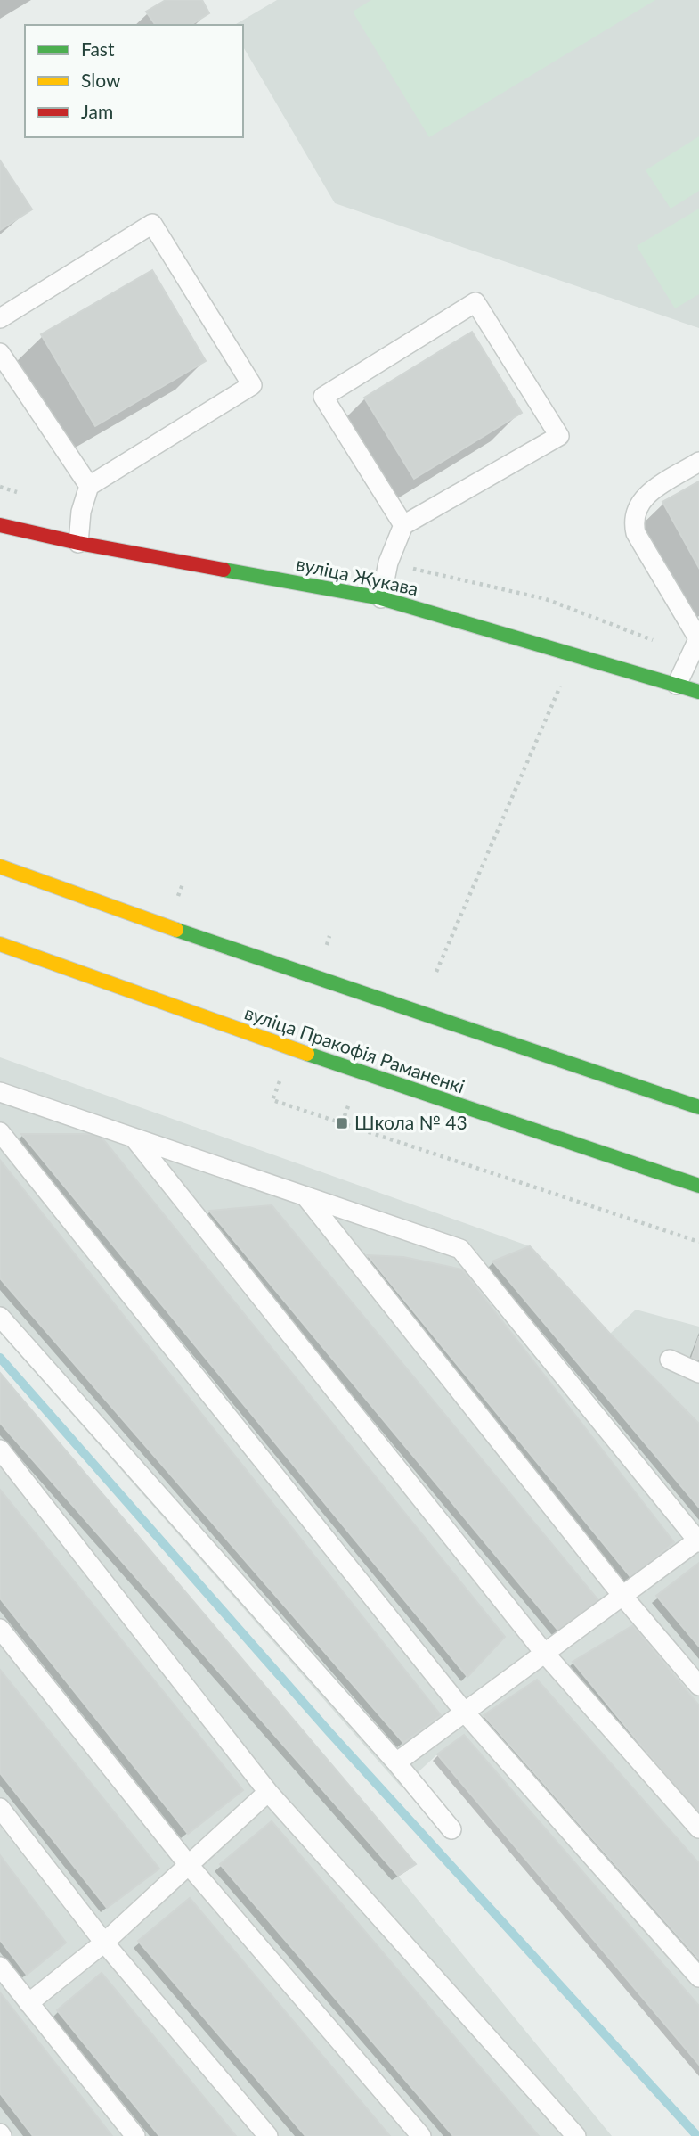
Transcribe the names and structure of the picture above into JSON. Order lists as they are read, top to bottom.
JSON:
{
  "streets": {
    "street": ["вуліца Жукава", "вуліца Пракофія Раманенкі"]
  },
  "places": {
    "transit": ["Школа № 43"]
  },
  "legend": ["Fast", "Slow", "Jam"]
}
